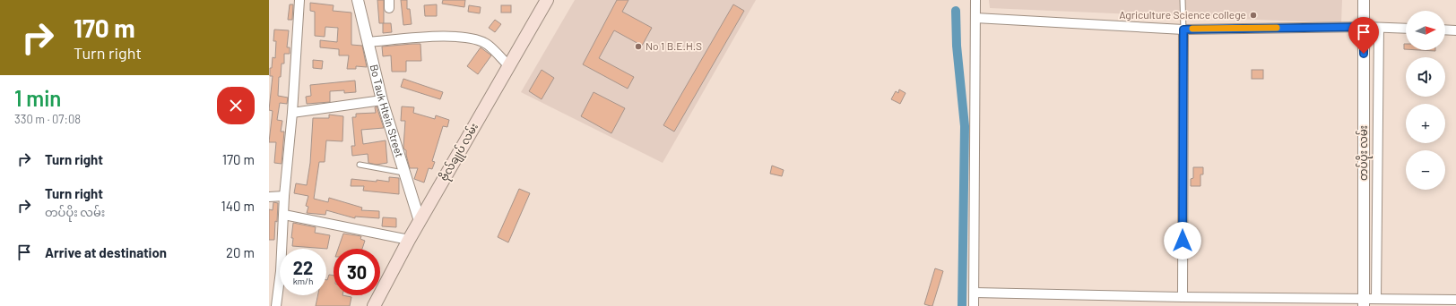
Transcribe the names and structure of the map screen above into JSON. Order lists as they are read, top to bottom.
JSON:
{
  "streets": {
    "main road": ["ဗိုလ်ချုပ် လမ်း"],
    "street": ["Bo Tauk Htein Street", "တပ်ပိုး လမ်း"]
  },
  "crossings": [
    ["Bo Tauk Htein Street", "ဗိုလ်ချုပ် လမ်း"]
  ],
  "places": ["Agriculture Science college", "No 1 B.E.H.S"],
  "north": "right",
  "page": {
    "turn": ["170 m", "Turn right"],
    "map_buttons": ["+", "−"],
    "heading": ["1 min", "330 m · 07:08"],
    "list": [
      {
        "name": "Turn right",
        "value": "170 m"
      },
      {
        "name": "Turn right",
        "note": "တပ်ပိုး လမ်း",
        "value": "140 m"
      },
      {
        "name": "Arrive at destination",
        "value": "20 m"
      }
    ],
    "speed": "22 km/h",
    "limit": "30"
  }
}
